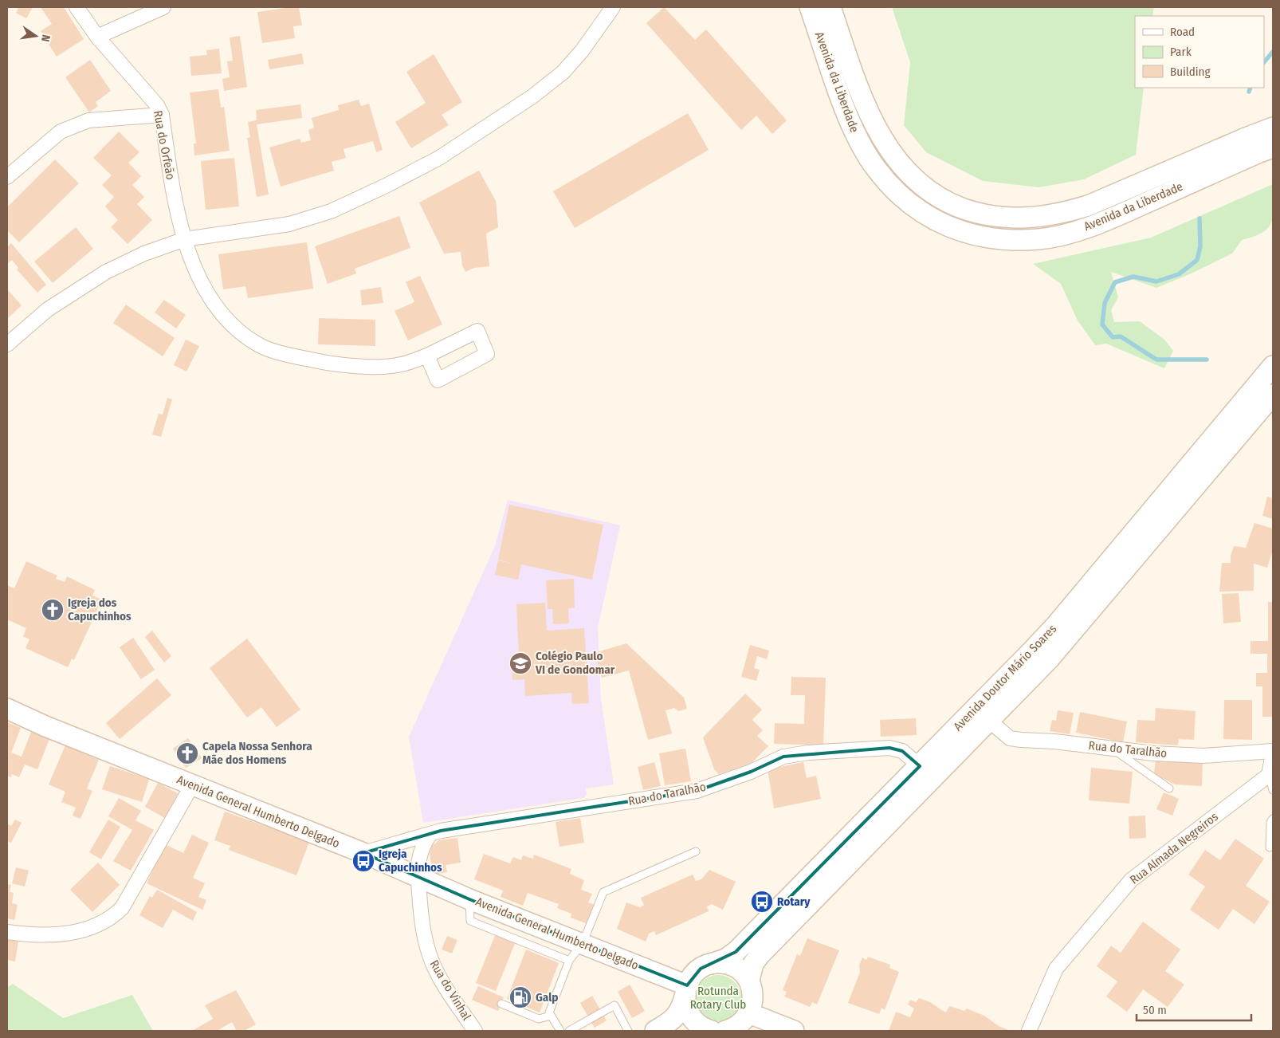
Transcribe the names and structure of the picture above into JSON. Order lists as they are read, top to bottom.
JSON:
{
  "streets": {
    "main road": ["Avenida da Liberdade", "Avenida Doutor Mário Soares", "Avenida General Humberto Delgado"],
    "street": [
      "Rua do Orfeão",
      "Rua do Taralhão",
      "Rua Almada Negreiros",
      "Rua do Vinhal"
    ]
  },
  "crossings": [
    ["Avenida Doutor Mário Soares", "Rua do Taralhão"],
    ["Avenida Doutor Mário Soares", "Avenida General Humberto Delgado"],
    ["Rua do Taralhão", "Avenida General Humberto Delgado"],
    ["Avenida General Humberto Delgado", "Rua do Vinhal"]
  ],
  "parks": ["Rotunda Rotary Club"],
  "places": {
    "church": ["Igreja dos Capuchinhos", "Capela Nossa Senhora Mãe dos Homens"],
    "school or university": ["Colégio Paulo VI de Gondomar"],
    "bus stop": ["Igreja Capuchinhos", "Rotary"],
    "fuel station": ["Galp"]
  },
  "legend": ["Road", "Park", "Building"],
  "scale_bar": "50 m",
  "north": "right"
}
